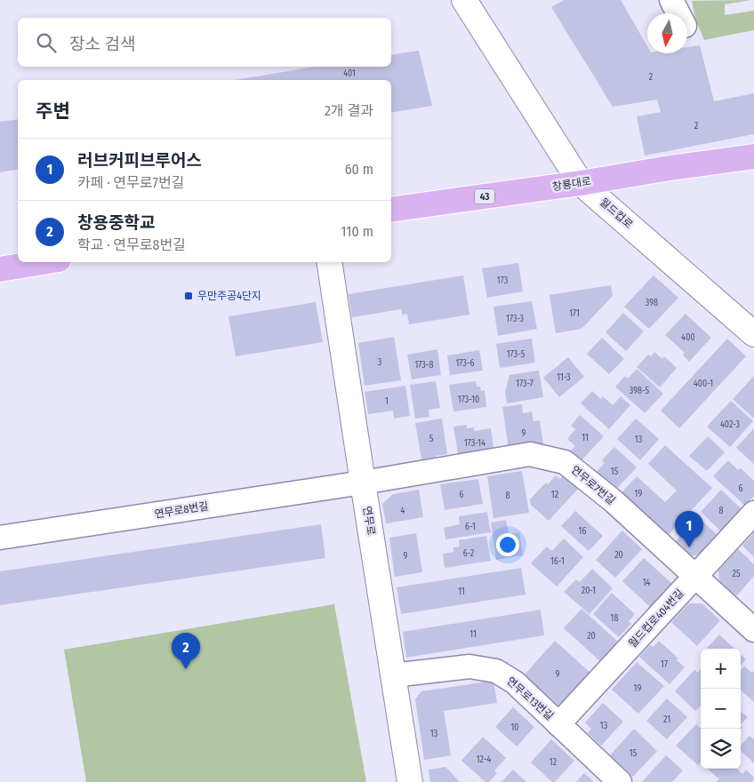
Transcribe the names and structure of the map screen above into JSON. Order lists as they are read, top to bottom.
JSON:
{
  "streets": {
    "main road": ["창룡대로", "43"],
    "street": [
      "월드컵로",
      "연무로7번길",
      "연무로8번길",
      "연무로",
      "월드컵로404번길",
      "연무로13번길"
    ]
  },
  "crossings": [
    ["창룡대로", "월드컵로"],
    ["연무로7번길", "연무로8번길"],
    ["연무로7번길", "연무로"],
    ["연무로7번길", "월드컵로404번길"],
    ["연무로8번길", "연무로"],
    ["연무로", "연무로13번길"],
    ["월드컵로404번길", "연무로13번길"]
  ],
  "places": {
    "transit": ["우만주공4단지"]
  },
  "house_numbers": [
    "401",
    "2",
    "2",
    "173",
    "398",
    "171",
    "173-3",
    "400",
    "173-5",
    "3",
    "173-6",
    "173-8",
    "11-3",
    "173-7",
    "400-1",
    "398-5",
    "173-10",
    "1",
    "402-3",
    "9",
    "11",
    "5",
    "13",
    "173-14",
    "15",
    "6",
    "19",
    "6",
    "12",
    "8",
    "4",
    "8",
    "6-1",
    "16",
    "6-2",
    "20",
    "9",
    "16-1",
    "25",
    "14",
    "20-1",
    "11",
    "18",
    "11",
    "20",
    "17",
    "9",
    "19",
    "21",
    "13",
    "10",
    "13",
    "15",
    "12-4",
    "12"
  ],
  "north": "bottom",
  "page": {
    "search": "장소 검색",
    "heading": ["주변", "2개 결과"],
    "list": [
      {
        "mark": "1",
        "name": "러브커피브루어스",
        "note": "카페 · 연무로7번길",
        "value": "60 m"
      },
      {
        "mark": "2",
        "name": "창용중학교",
        "note": "학교 · 연무로8번길",
        "value": "110 m"
      }
    ],
    "pins": ["1", "2"],
    "map_buttons": ["+", "−"]
  }
}
